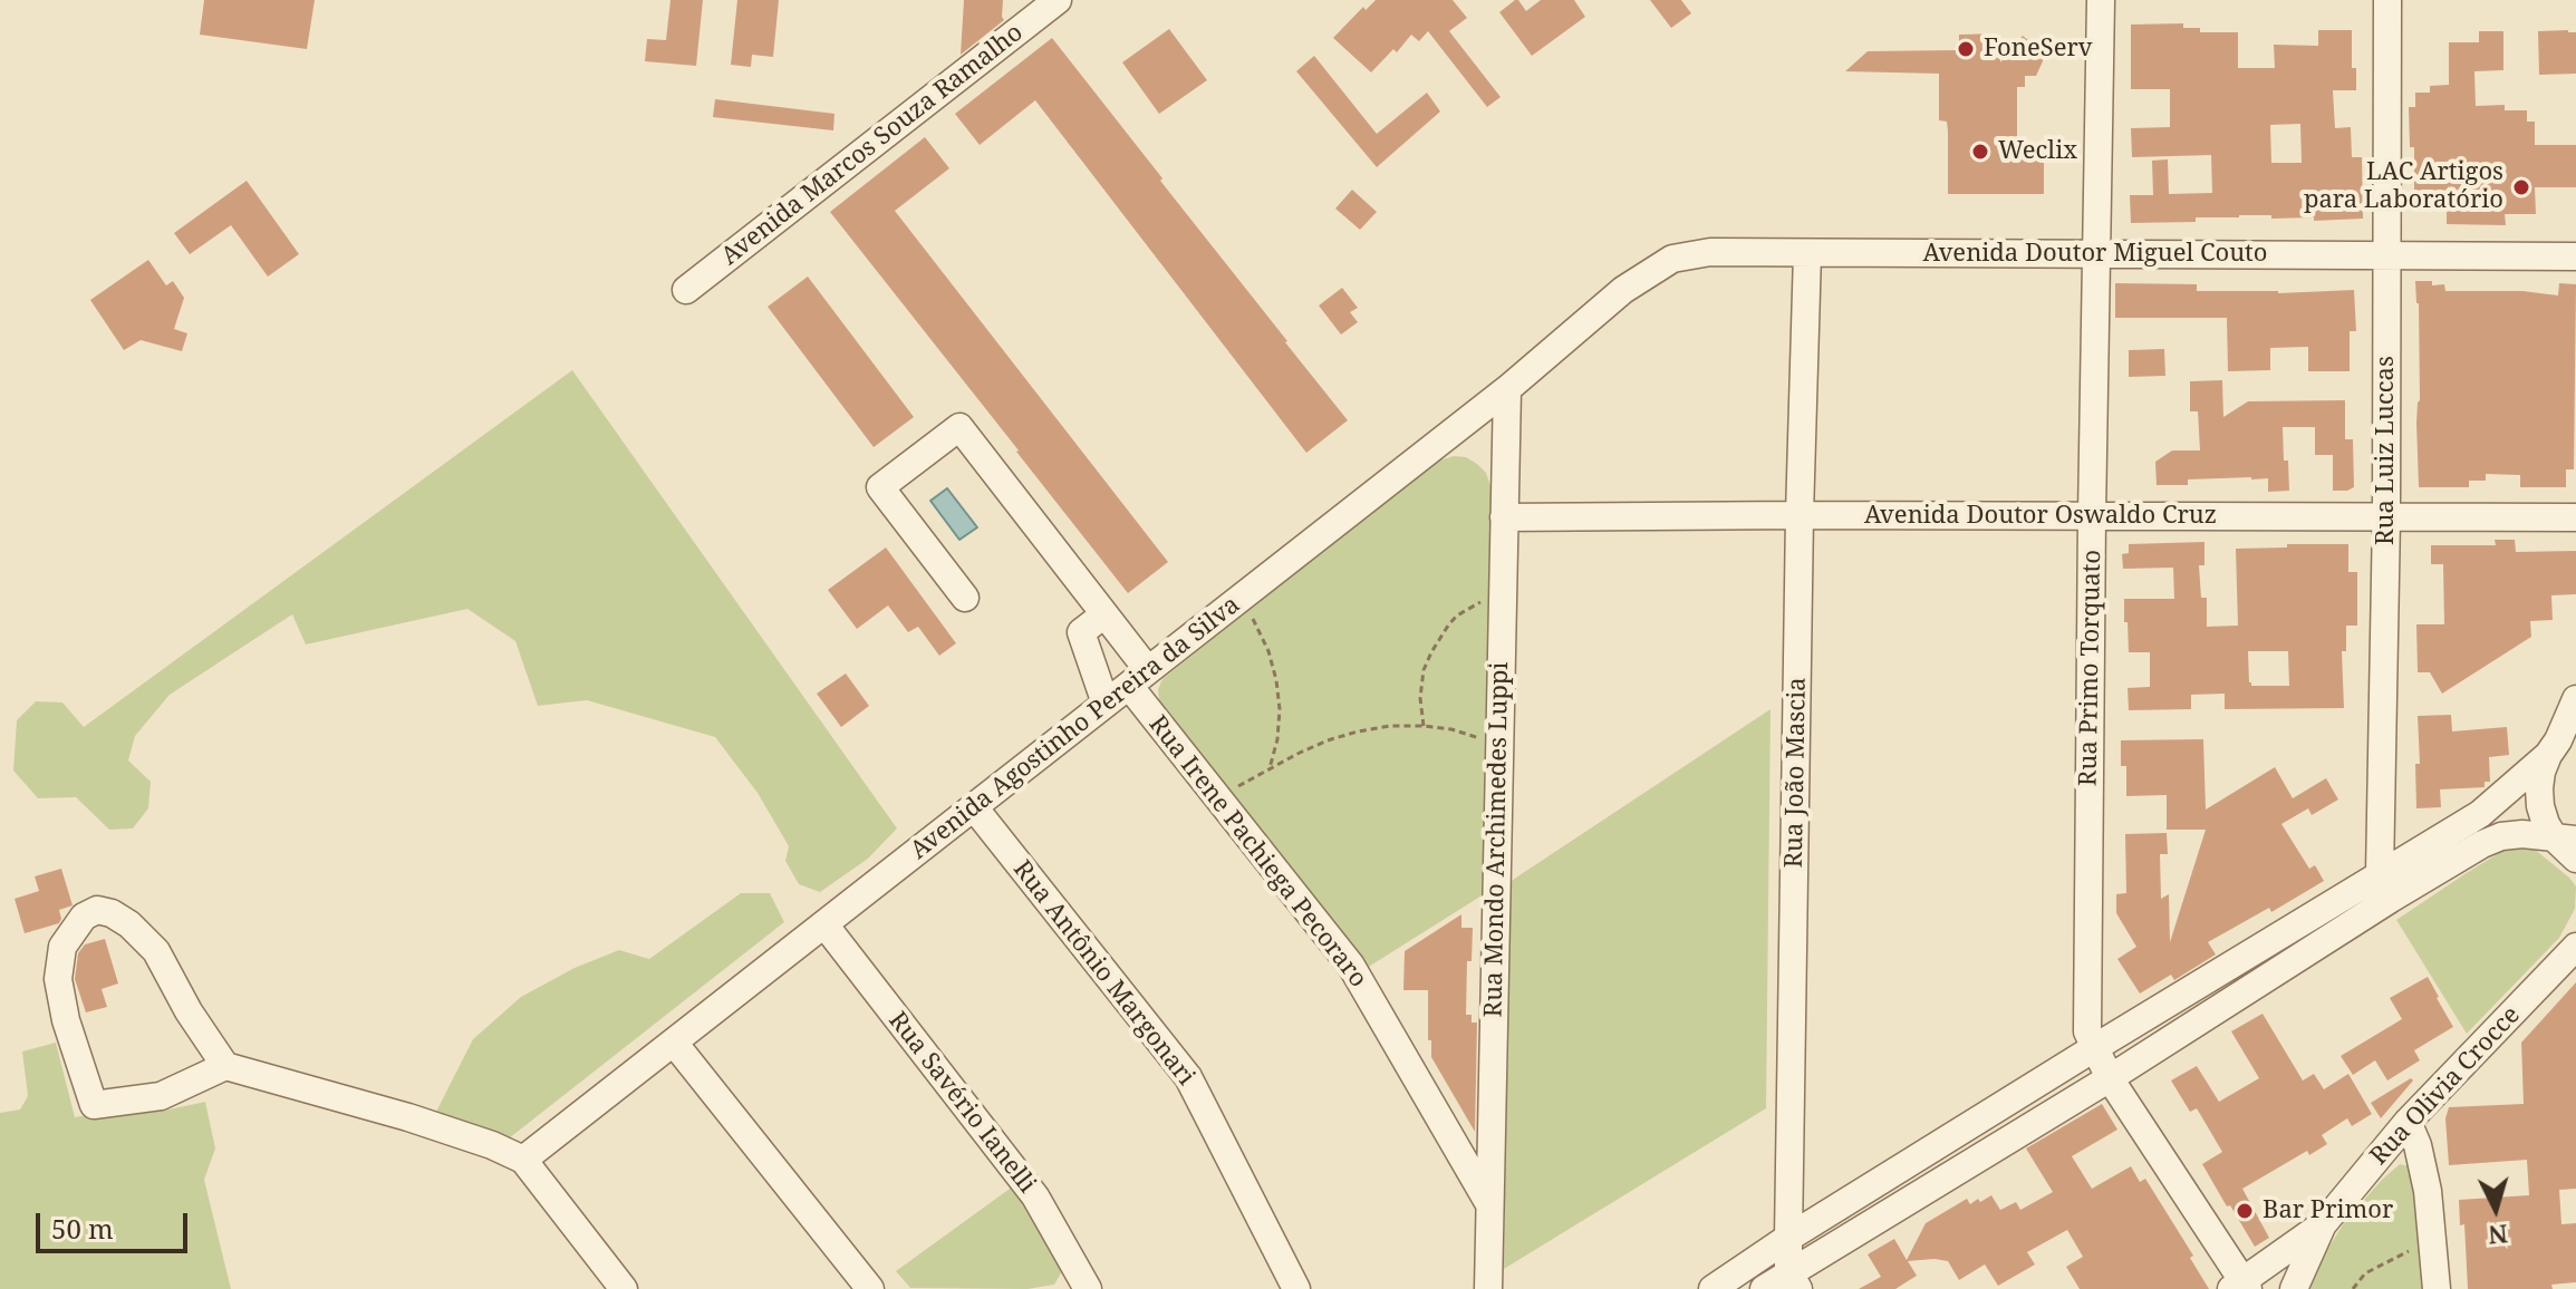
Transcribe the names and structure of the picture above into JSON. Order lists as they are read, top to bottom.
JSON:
{
  "streets": {
    "street": [
      "Avenida Marcos Souza Ramalho",
      "Avenida Doutor Miguel Couto",
      "Rua Luiz Luccas",
      "Avenida Doutor Oswaldo Cruz",
      "Rua Primo Torquato",
      "Avenida Agostinho Pereira da Silva",
      "Rua João Mascia",
      "Rua Mondo Archimedes Luppi",
      "Rua Irene Pachiega Pecoraro",
      "Rua Antônio Margonari",
      "Rua Olivia Crocce",
      "Rua Savério Ianelli"
    ]
  },
  "crossings": [
    ["Avenida Doutor Miguel Couto", "Rua Luiz Luccas"],
    ["Avenida Doutor Miguel Couto", "Rua Primo Torquato"],
    ["Avenida Doutor Miguel Couto", "Avenida Agostinho Pereira da Silva"],
    ["Avenida Doutor Miguel Couto", "Rua João Mascia"],
    ["Rua Luiz Luccas", "Avenida Doutor Oswaldo Cruz"],
    ["Avenida Doutor Oswaldo Cruz", "Rua Primo Torquato"],
    ["Avenida Doutor Oswaldo Cruz", "Rua João Mascia"],
    ["Avenida Doutor Oswaldo Cruz", "Rua Mondo Archimedes Luppi"],
    ["Rua Primo Torquato", "Rua Olivia Crocce"],
    ["Avenida Agostinho Pereira da Silva", "Rua Mondo Archimedes Luppi"],
    ["Avenida Agostinho Pereira da Silva", "Rua Irene Pachiega Pecoraro"],
    ["Avenida Agostinho Pereira da Silva", "Rua Antônio Margonari"],
    ["Avenida Agostinho Pereira da Silva", "Rua Savério Ianelli"],
    ["Rua Mondo Archimedes Luppi", "Rua Irene Pachiega Pecoraro"]
  ],
  "places": [
    "FoneServ",
    "Weclix",
    "LAC Artigos para Laboratório",
    "Bar Primor"
  ],
  "scale_bar": "50 m",
  "north": "bottom"
}
